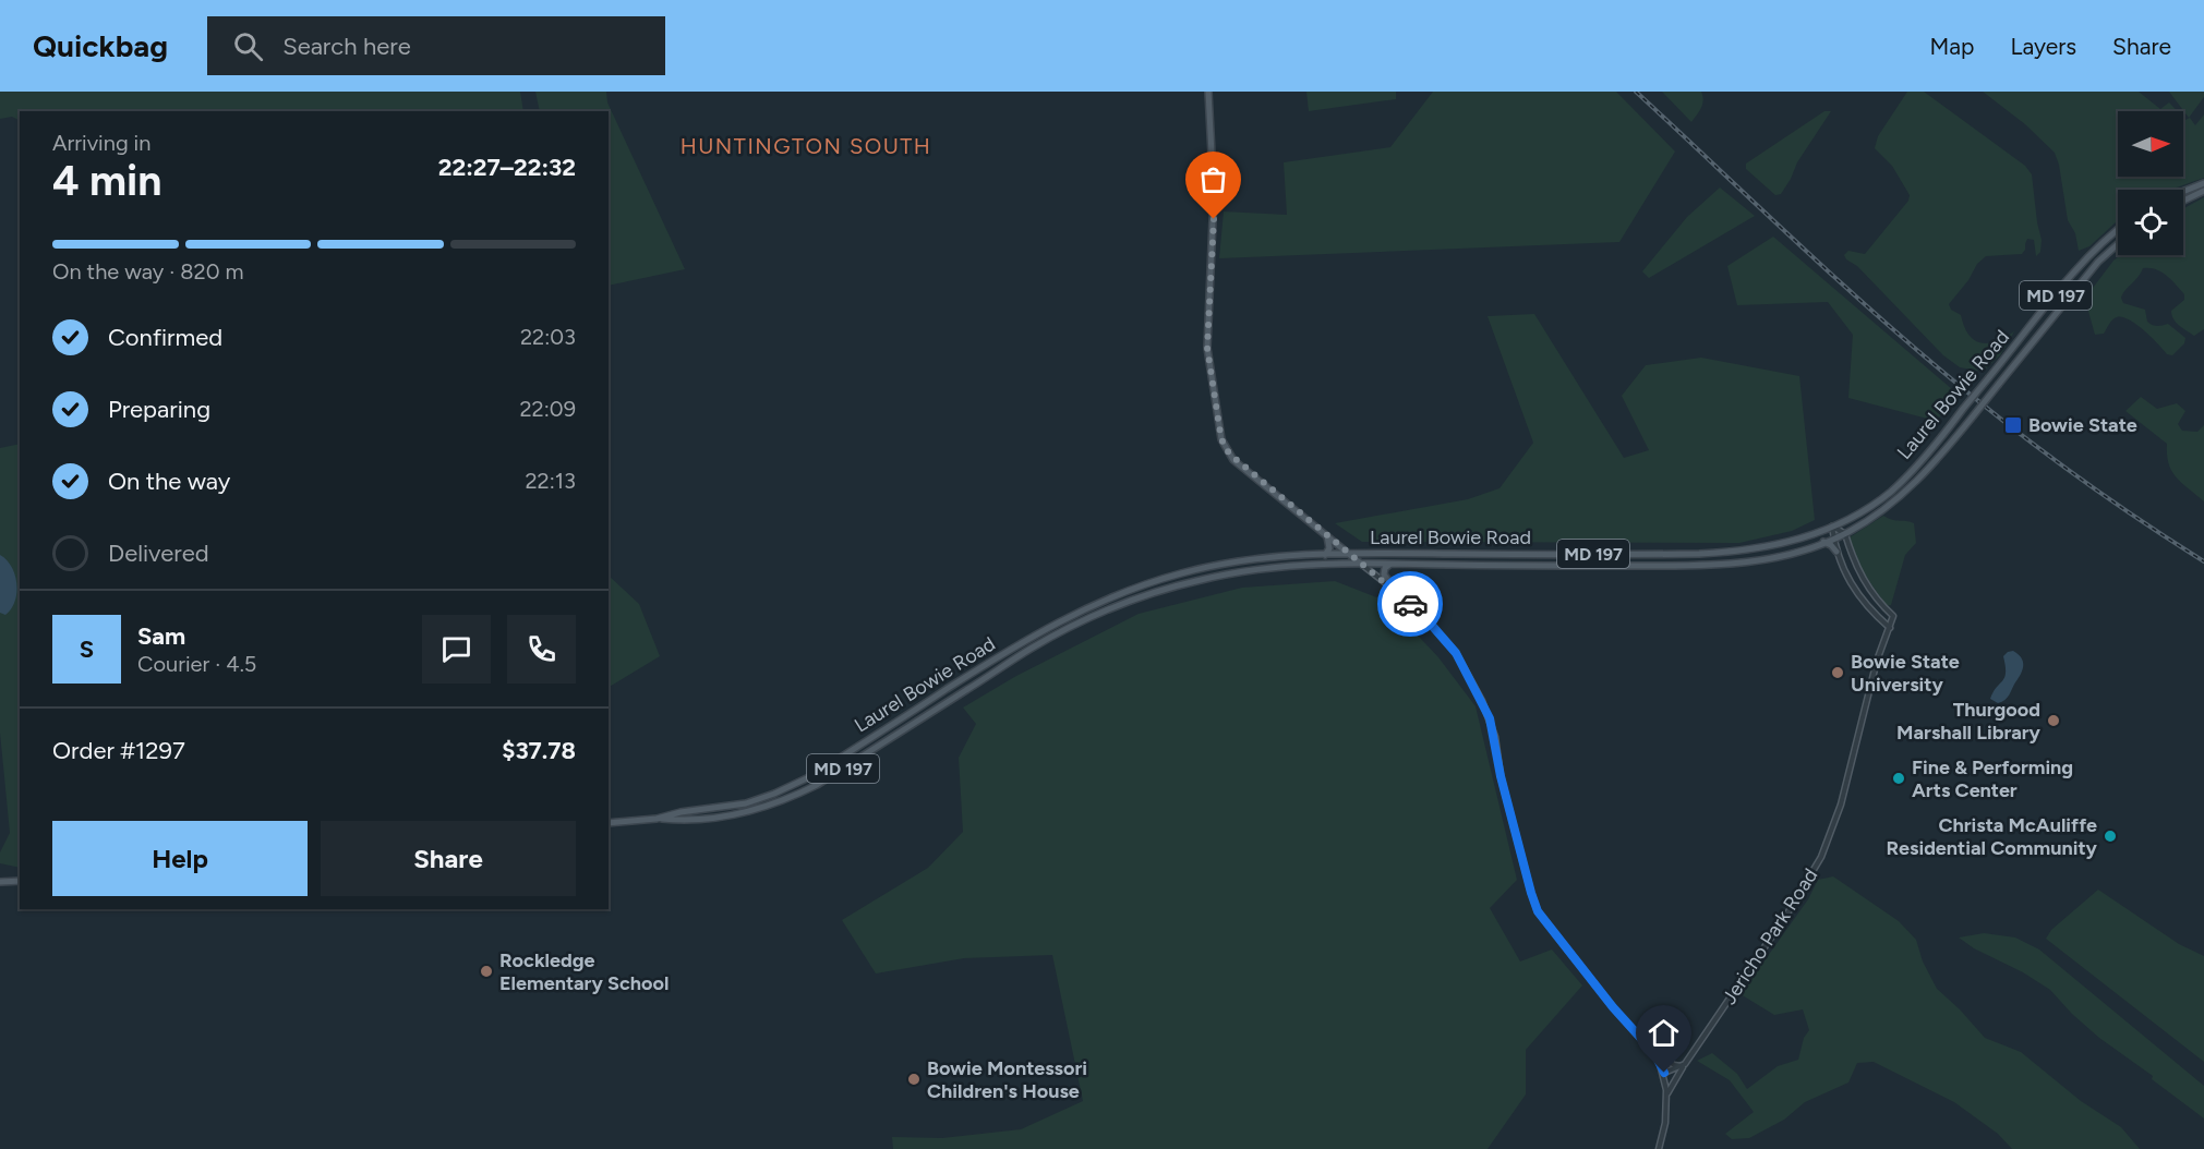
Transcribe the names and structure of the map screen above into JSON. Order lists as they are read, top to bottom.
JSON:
{
  "streets": {
    "main road": ["MD 197", "Laurel Bowie Road"],
    "street": ["Jericho Park Road"]
  },
  "crossings": [
    ["Laurel Bowie Road", "Jericho Park Road"]
  ],
  "districts": ["HUNTINGTON SOUTH"],
  "places": {
    "transit": ["Bowie State"],
    "other": [
      "Bowie State University",
      "Thurgood Marshall Library",
      "Fine & Performing Arts Center",
      "Christa McAuliffe Residential Community",
      "Rockledge Elementary School",
      "Bowie Montessori Children's House"
    ]
  },
  "north": "right",
  "page": {
    "header": "Quickbag",
    "search": "Search here",
    "nav": ["Map", "Layers", "Share"],
    "heading": ["4 min", "Arriving in", "22:27–22:32"],
    "panel": [
      "Sam",
      "Courier · 4.5",
      "Order #1297",
      "$37.78"
    ],
    "bar": "On the way · 820 m",
    "list": [
      ["Confirmed", "22:03"],
      ["Preparing", "22:09"],
      ["On the way", "22:13"],
      "Delivered"
    ],
    "round": "S",
    "buttons": ["Help", "Share"]
  }
}
